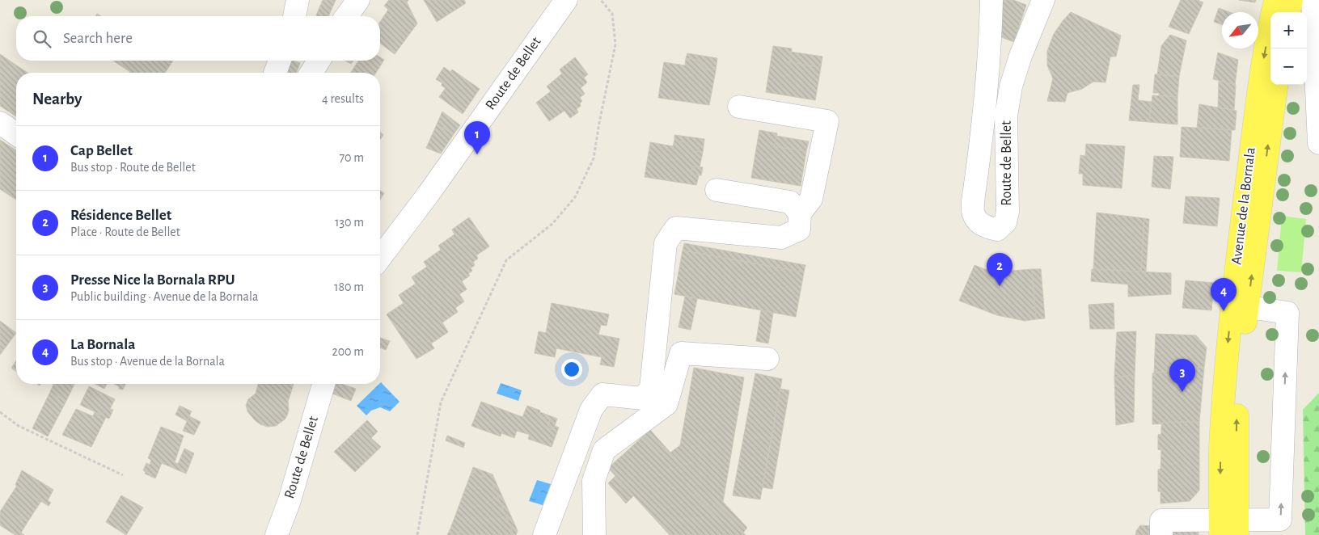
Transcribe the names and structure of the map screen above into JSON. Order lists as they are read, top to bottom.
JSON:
{
  "streets": {
    "main road": ["Avenue de la Bornala"],
    "street": ["Route de Bellet"]
  },
  "north": "bottom left",
  "page": {
    "map_buttons": ["+", "−"],
    "search": "Search here",
    "heading": ["Nearby", "4 results"],
    "pins": [
      "1",
      "2",
      "4",
      "3"
    ],
    "list": [
      {
        "mark": "1",
        "name": "Cap Bellet",
        "note": "Bus stop · Route de Bellet",
        "value": "70 m"
      },
      {
        "mark": "2",
        "name": "Résidence Bellet",
        "note": "Place · Route de Bellet",
        "value": "130 m"
      },
      {
        "mark": "3",
        "name": "Presse Nice la Bornala RPU",
        "note": "Public building · Avenue de la Bornala",
        "value": "180 m"
      },
      {
        "mark": "4",
        "name": "La Bornala",
        "note": "Bus stop · Avenue de la Bornala",
        "value": "200 m"
      }
    ]
  }
}
